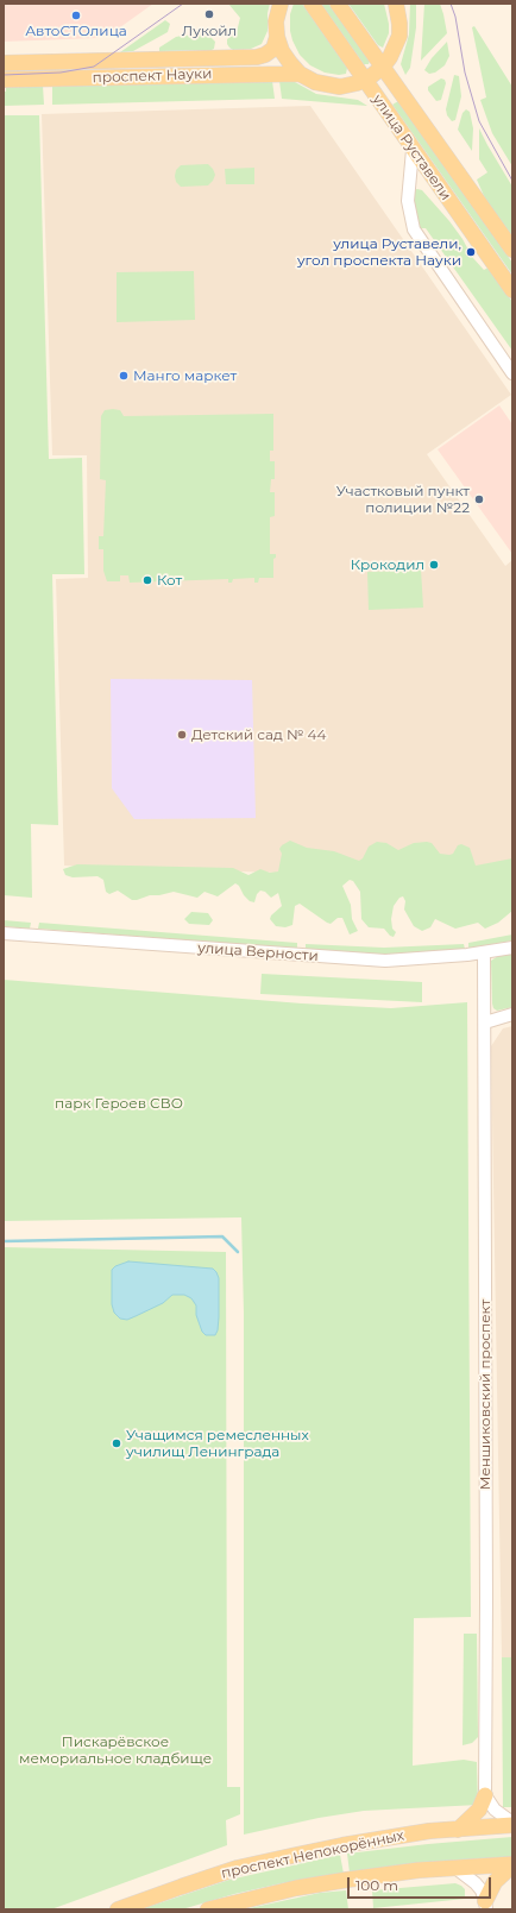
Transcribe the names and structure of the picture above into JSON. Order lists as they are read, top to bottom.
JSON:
{
  "streets": {
    "main road": ["проспект Науки", "улица Руставели", "проспект Непокорённых"],
    "street": ["улица Верности", "Меншиковский проспект"]
  },
  "crossings": [
    ["проспект Науки", "улица Руставели"],
    ["улица Верности", "Меншиковский проспект"]
  ],
  "parks": ["парк Героев СВО", "Пискарёвское мемориальное кладбище"],
  "places": [
    "Лукойл",
    "АвтоСТОлица",
    "улица Руставели, угол проспекта Науки",
    "Манго маркет",
    "Участковый пункт полиции №22",
    "Крокодил",
    "Кот",
    "Детский сад № 44",
    "Учащимся ремесленных училищ Ленинграда"
  ],
  "scale_bar": "100 m"
}
